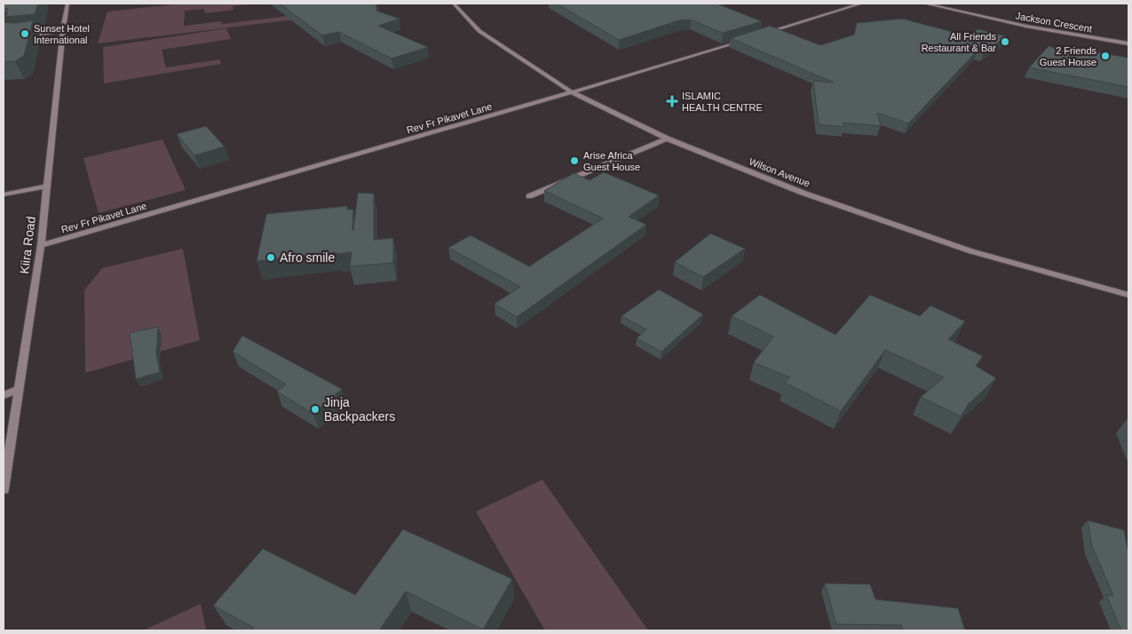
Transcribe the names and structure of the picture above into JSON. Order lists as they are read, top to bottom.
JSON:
{
  "streets": {
    "street": [
      "Jackson Crescent",
      "Rev Fr Pikavet Lane",
      "Wilson Avenue",
      "Kiira Road"
    ]
  },
  "crossings": [
    ["Rev Fr Pikavet Lane", "Wilson Avenue"],
    ["Rev Fr Pikavet Lane", "Kiira Road"]
  ],
  "places": {
    "other": [
      "Sunset Hotel International",
      "All Friends Restaurant & Bar",
      "2 Friends Guest House",
      "Arise Africa Guest House",
      "Afro smile",
      "Jinja Backpackers"
    ],
    "health": ["ISLAMIC HEALTH CENTRE"]
  }
}
